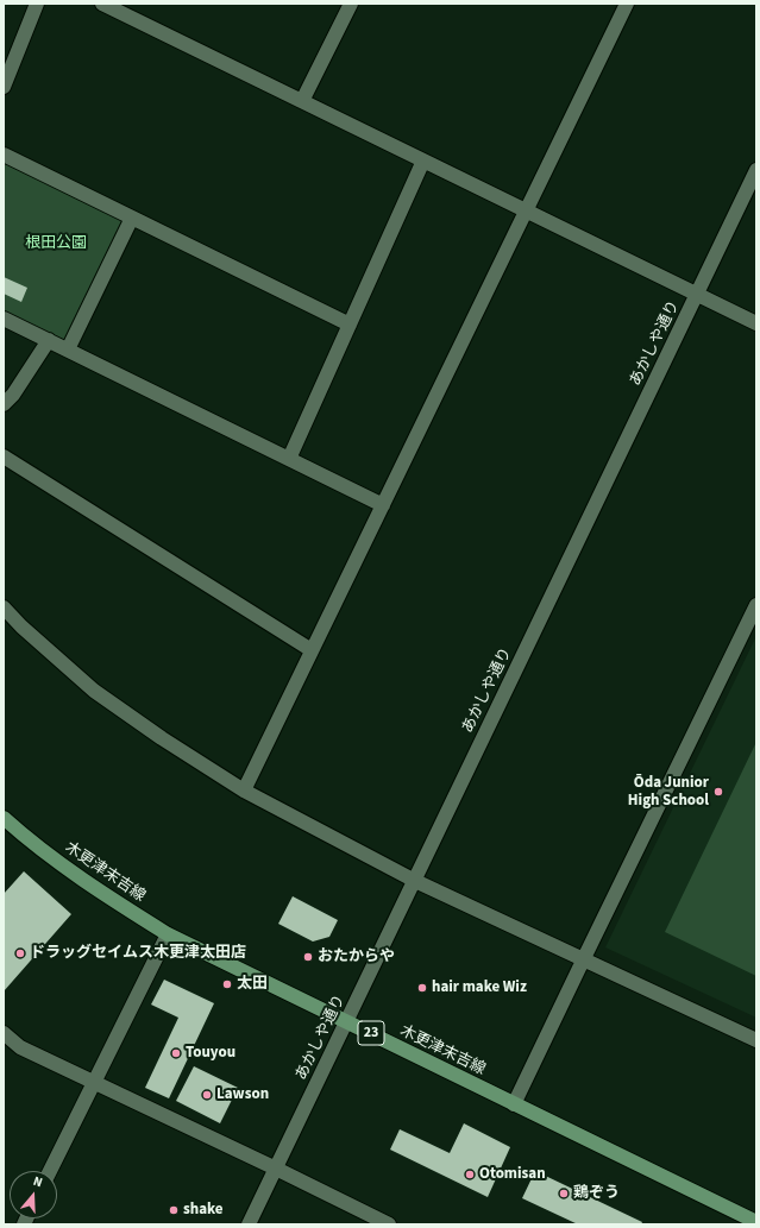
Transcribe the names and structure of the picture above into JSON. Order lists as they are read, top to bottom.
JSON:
{
  "streets": {
    "main road": ["木更津末吉線", "23"],
    "street": ["あかしや通り"]
  },
  "crossings": [
    ["あかしや通り", "木更津末吉線"]
  ],
  "parks": ["根田公園"],
  "places": [
    "Ōda Junior High School",
    "ドラッグセイムス木更津太田店",
    "おたからや",
    "太田",
    "hair make Wiz",
    "Touyou",
    "Lawson",
    "Otomisan",
    "鶏ぞう",
    "shake"
  ],
  "north": "top"
}
